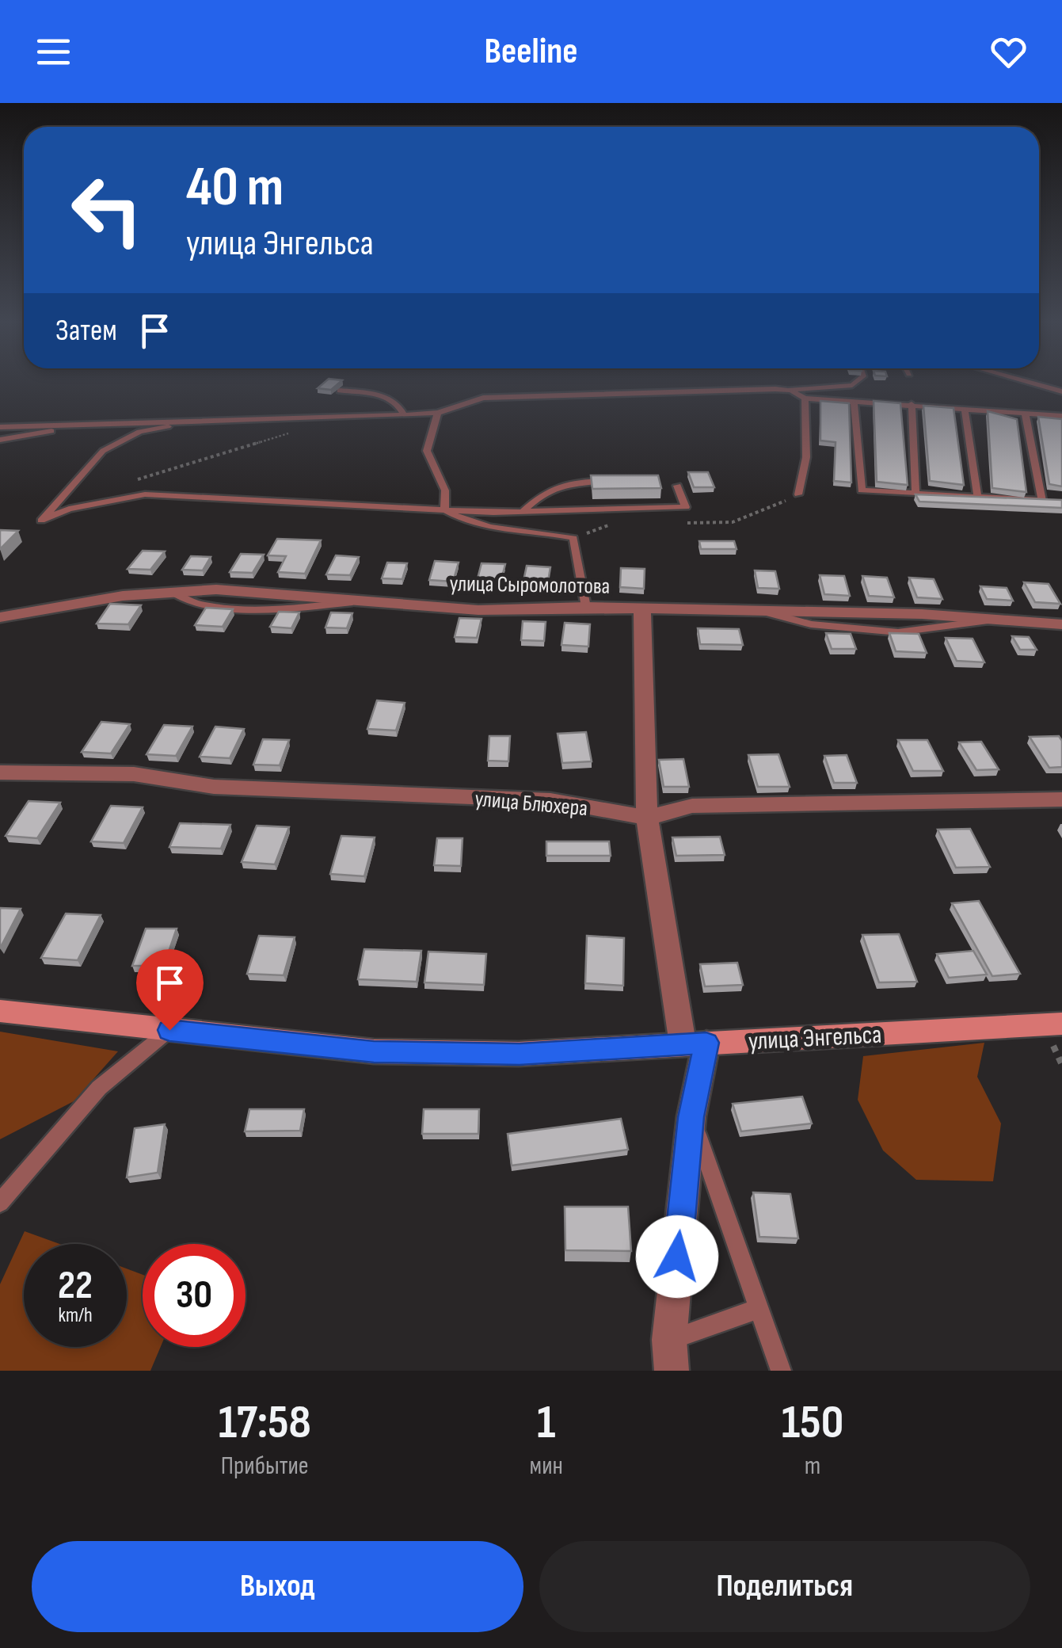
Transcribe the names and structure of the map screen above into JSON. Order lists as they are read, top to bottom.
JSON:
{
  "streets": {
    "main road": ["улица Энгельса"],
    "street": ["улица Сыромолотова", "улица Блюхера"]
  },
  "page": {
    "header": "Beeline",
    "turn": ["40 m", "улица Энгельса"],
    "then": "Затем",
    "speed": "22 km/h",
    "limit": "30",
    "eta": [
      "17:58",
      "Прибытие",
      "1",
      "мин",
      "150",
      "m"
    ],
    "buttons": ["Выход", "Поделиться"]
  }
}
